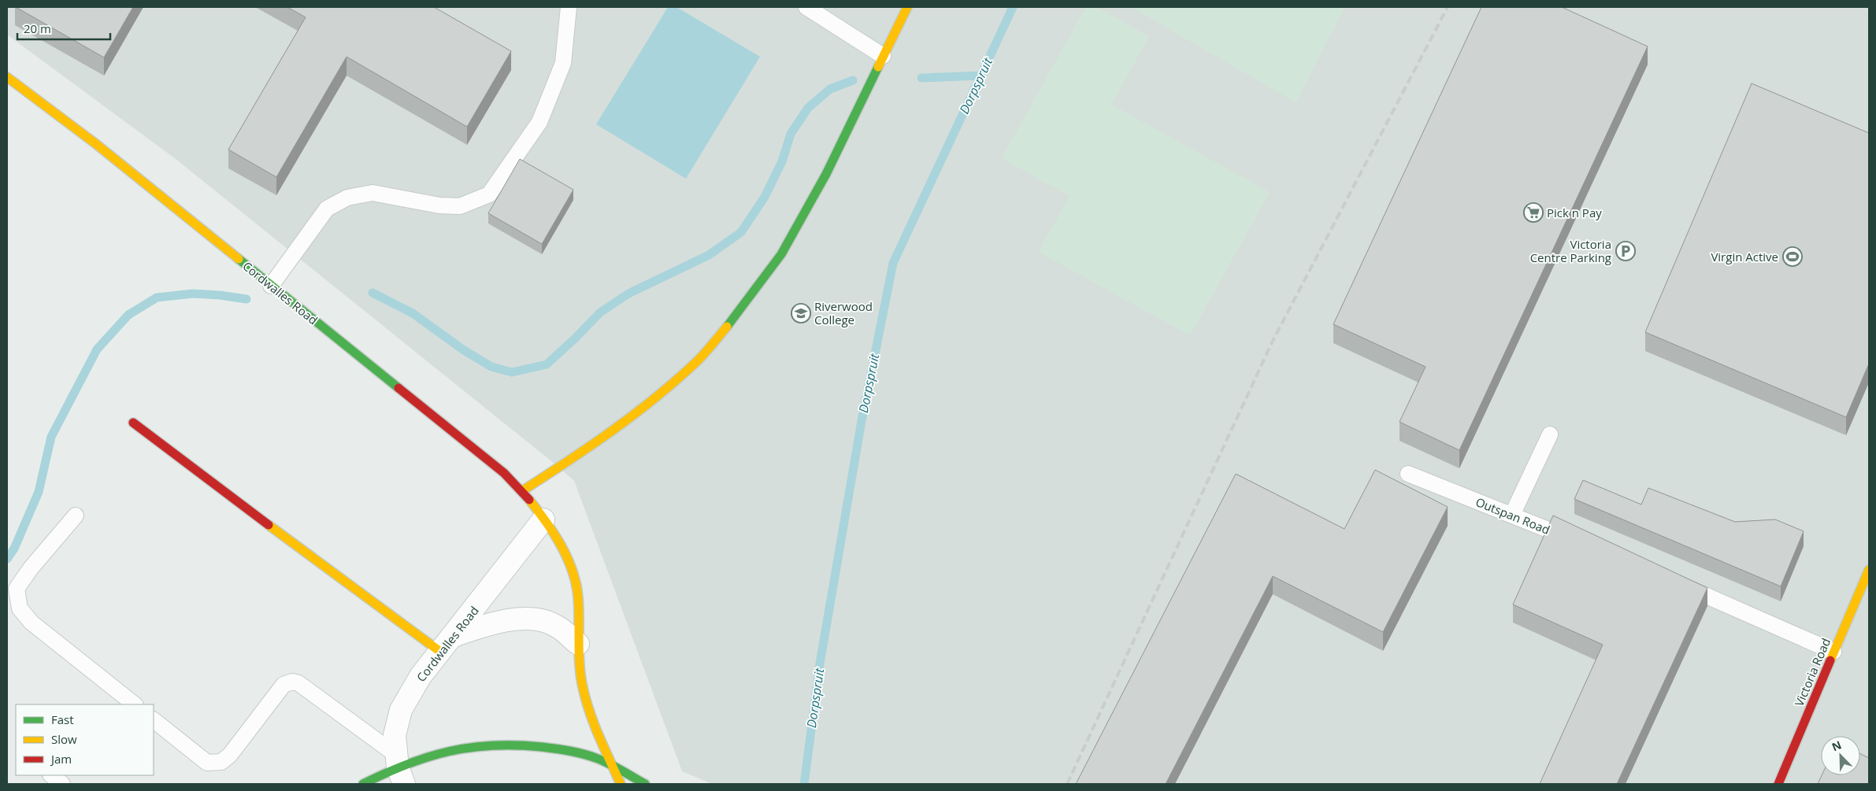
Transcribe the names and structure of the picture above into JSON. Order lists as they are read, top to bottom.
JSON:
{
  "streets": {
    "street": ["Cordwalles Road", "Victoria Road"],
    "lane": ["Outspan Road"]
  },
  "water": ["Dorpspruit"],
  "places": {
    "supermarket": ["Pick n Pay"],
    "parking": ["Victoria Centre Parking"],
    "sports": ["Virgin Active"],
    "school or university": ["Riverwood College"]
  },
  "legend": ["Fast", "Slow", "Jam"],
  "scale_bar": "20 m",
  "north": "top left"
}
